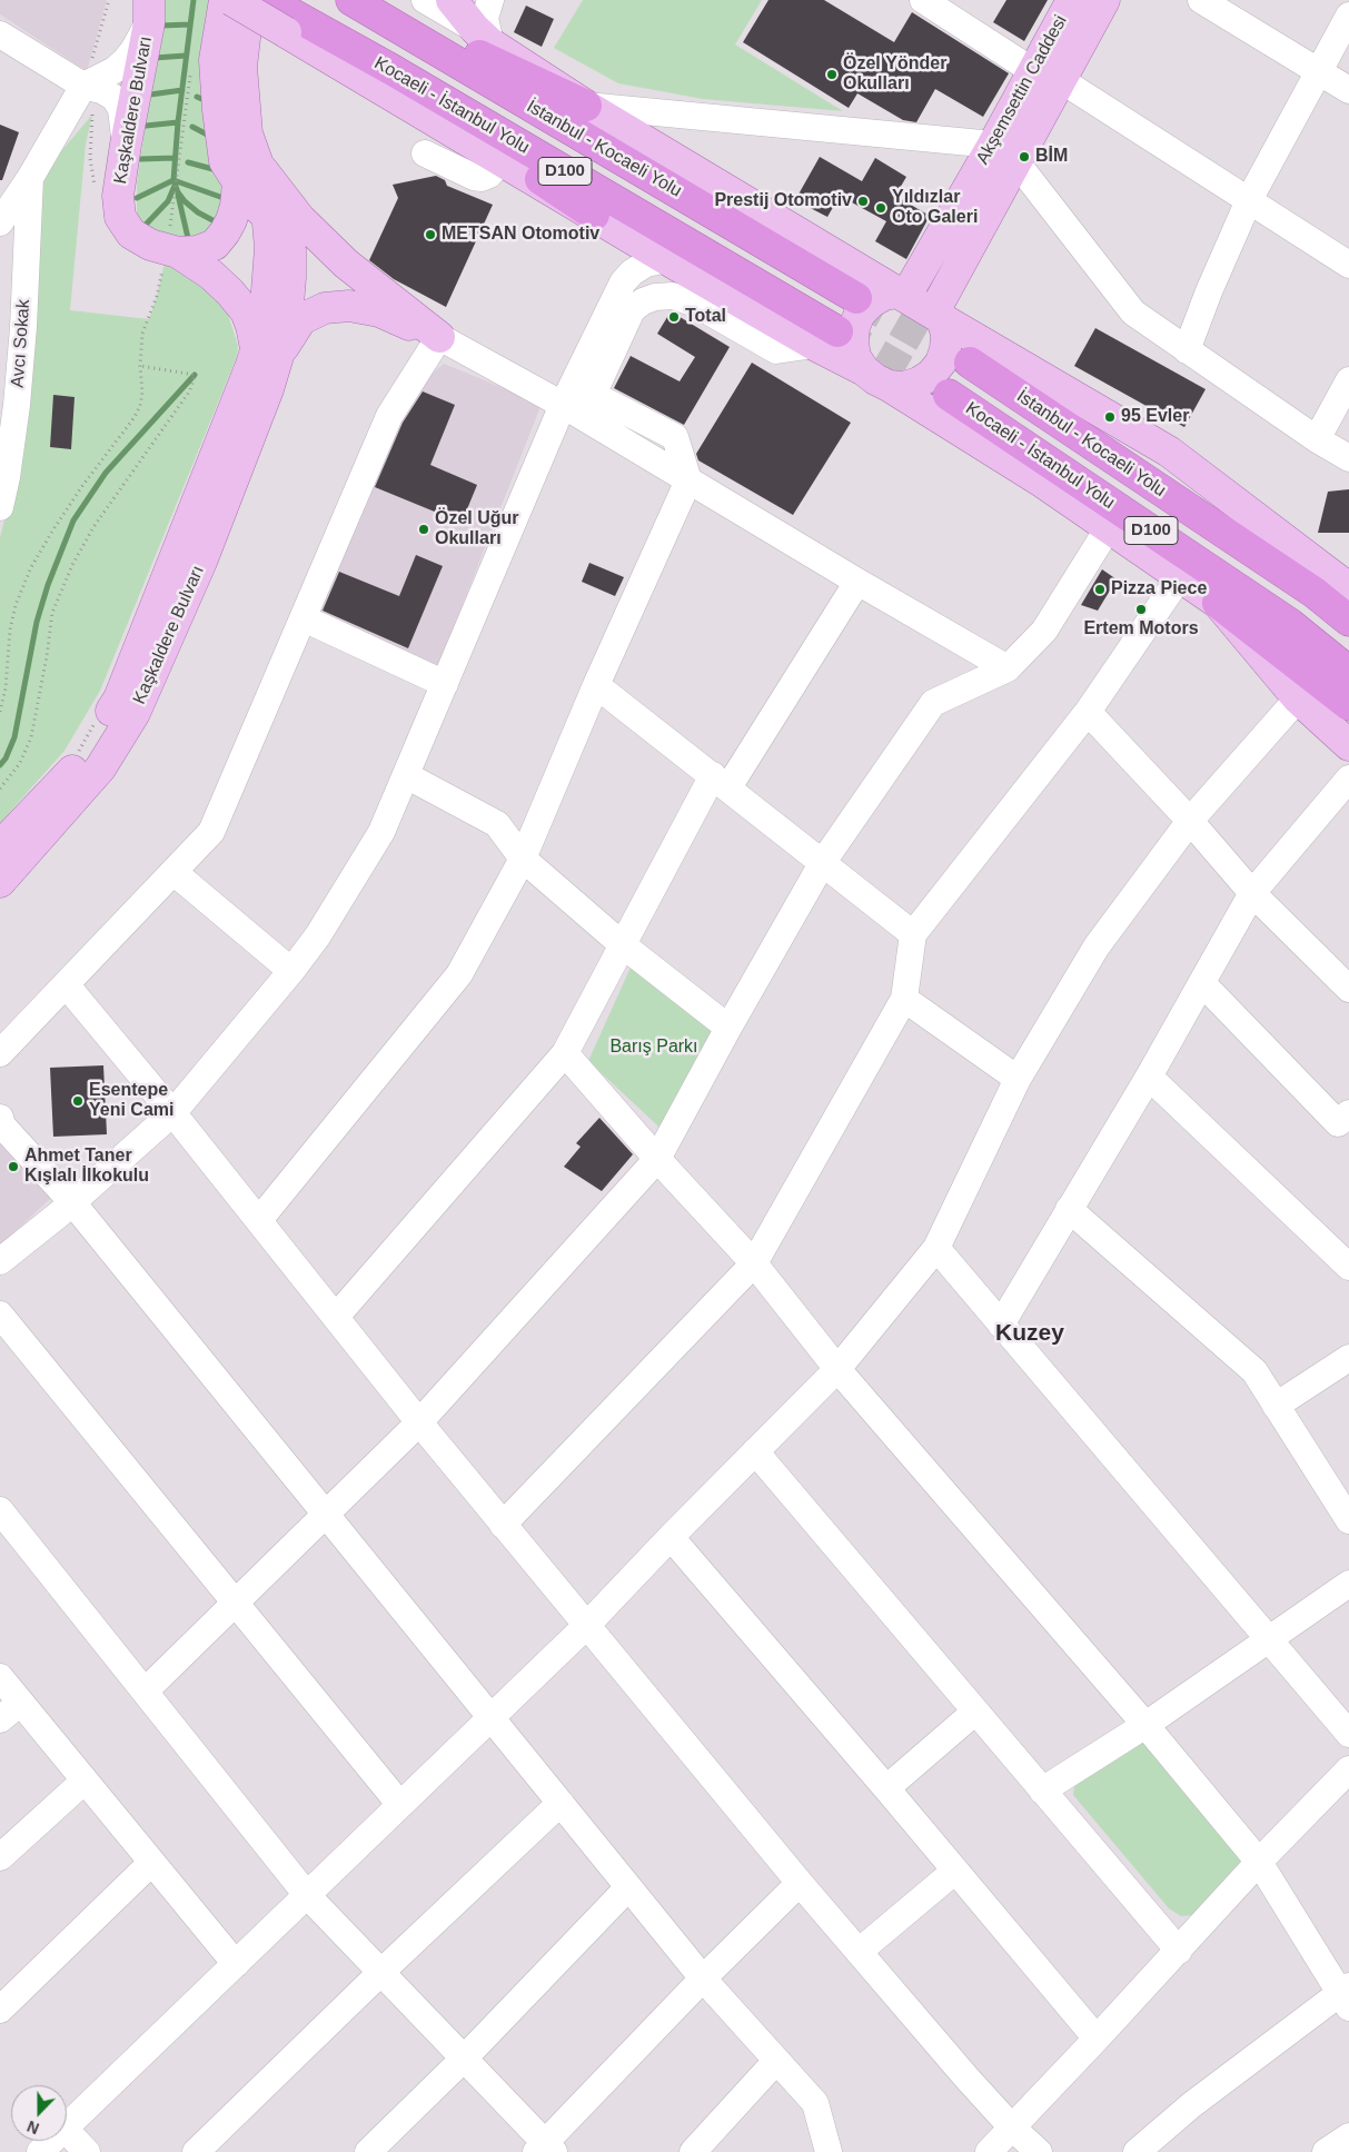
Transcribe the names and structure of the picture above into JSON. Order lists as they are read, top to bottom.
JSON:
{
  "streets": {
    "highway": ["Kocaeli - İstanbul Yolu", "İstanbul - Kocaeli Yolu", "D100"],
    "main road": ["Akşemsettin Caddesi", "Kaşkaldere Bulvarı"],
    "street": ["Avcı Sokak"]
  },
  "districts": ["Kuzey"],
  "parks": ["Barış Parkı"],
  "places": [
    "Özel Yönder Okulları",
    "BİM",
    "Prestij Otomotiv",
    "Yıldızlar Oto Galeri",
    "METSAN Otomotiv",
    "Total",
    "95 Evler",
    "Özel Uğur Okulları",
    "Pizza Piece",
    "Ertem Motors",
    "Esentepe Yeni Cami",
    "Ahmet Taner Kışlalı İlkokulu"
  ],
  "north": "bottom"
}
